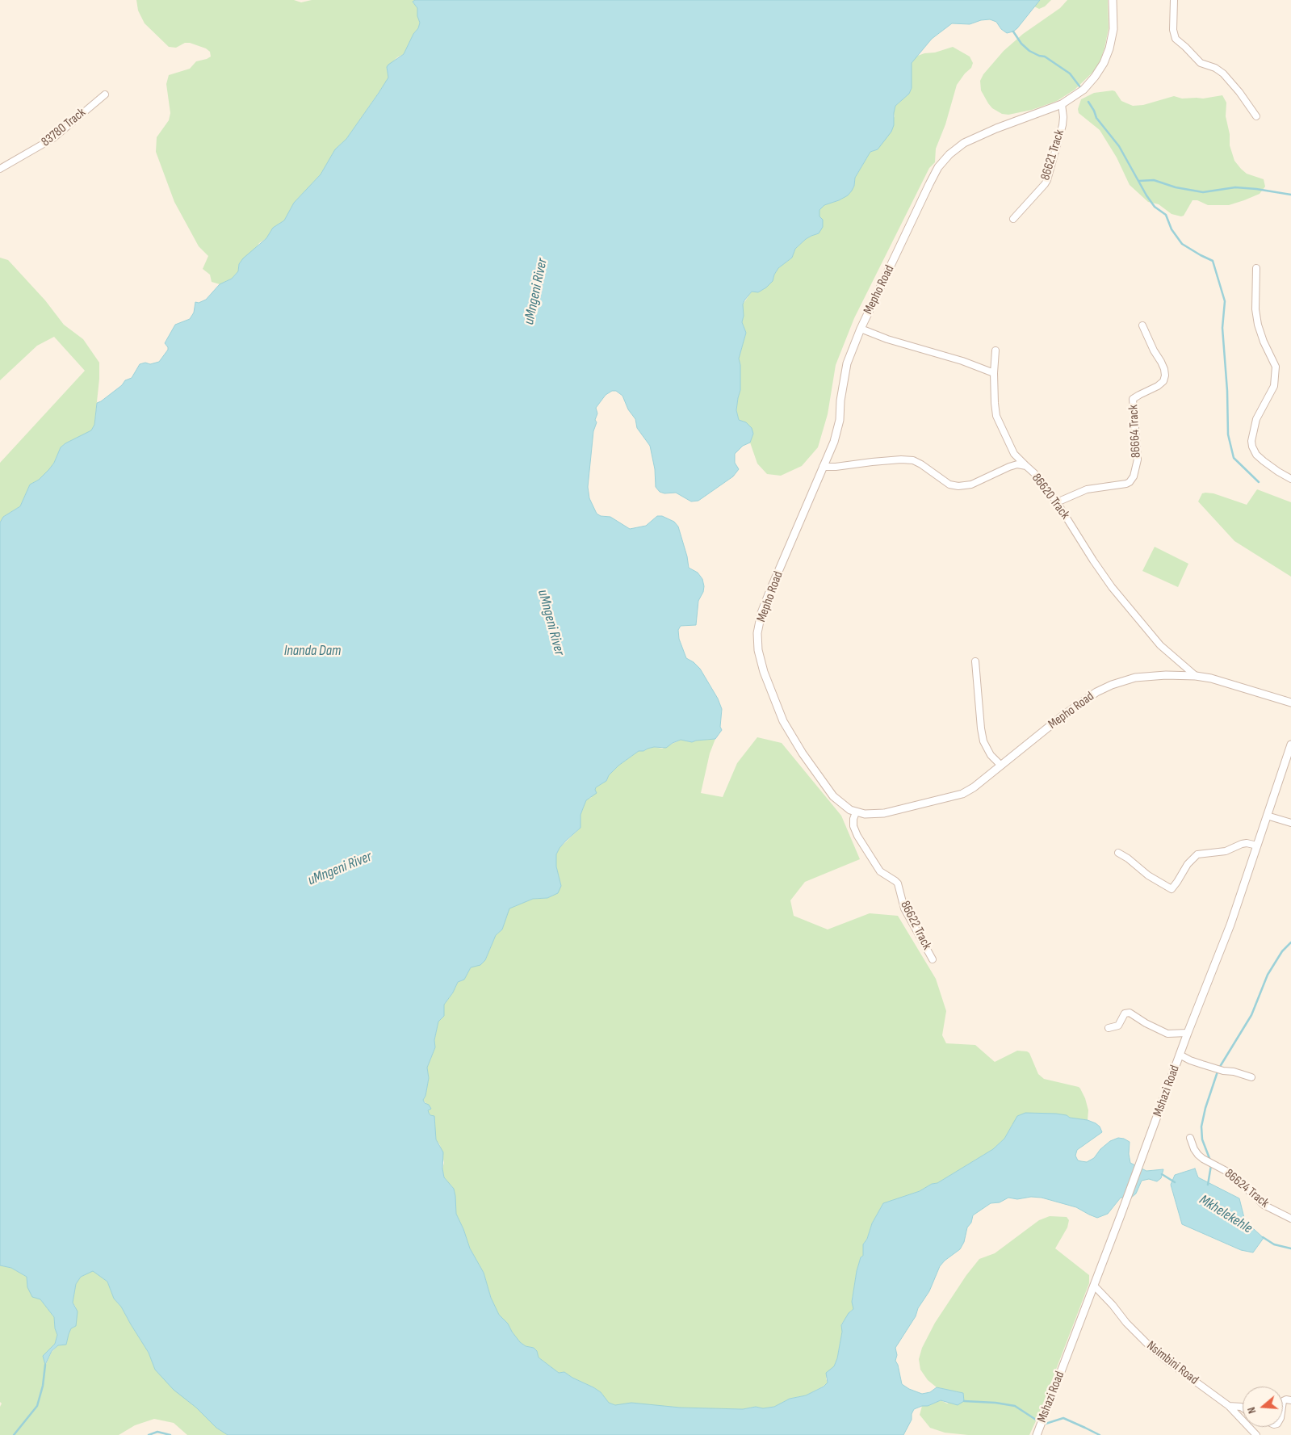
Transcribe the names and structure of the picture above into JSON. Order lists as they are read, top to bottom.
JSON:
{
  "streets": {
    "street": [
      "83780 Track",
      "86621 Track",
      "Mepho Road",
      "86664 Track",
      "86620 Track",
      "86622 Track",
      "Mshazi Road",
      "86624 Track",
      "Nsimbini Road"
    ]
  },
  "crossings": [
    ["86621 Track", "Mepho Road"],
    ["Mepho Road", "86620 Track"],
    ["Mepho Road", "86622 Track"],
    ["86664 Track", "86620 Track"],
    ["Mshazi Road", "Nsimbini Road"]
  ],
  "water": ["uMngeni River", "Inanda Dam", "Mkhelekehle"],
  "north": "left"
}
